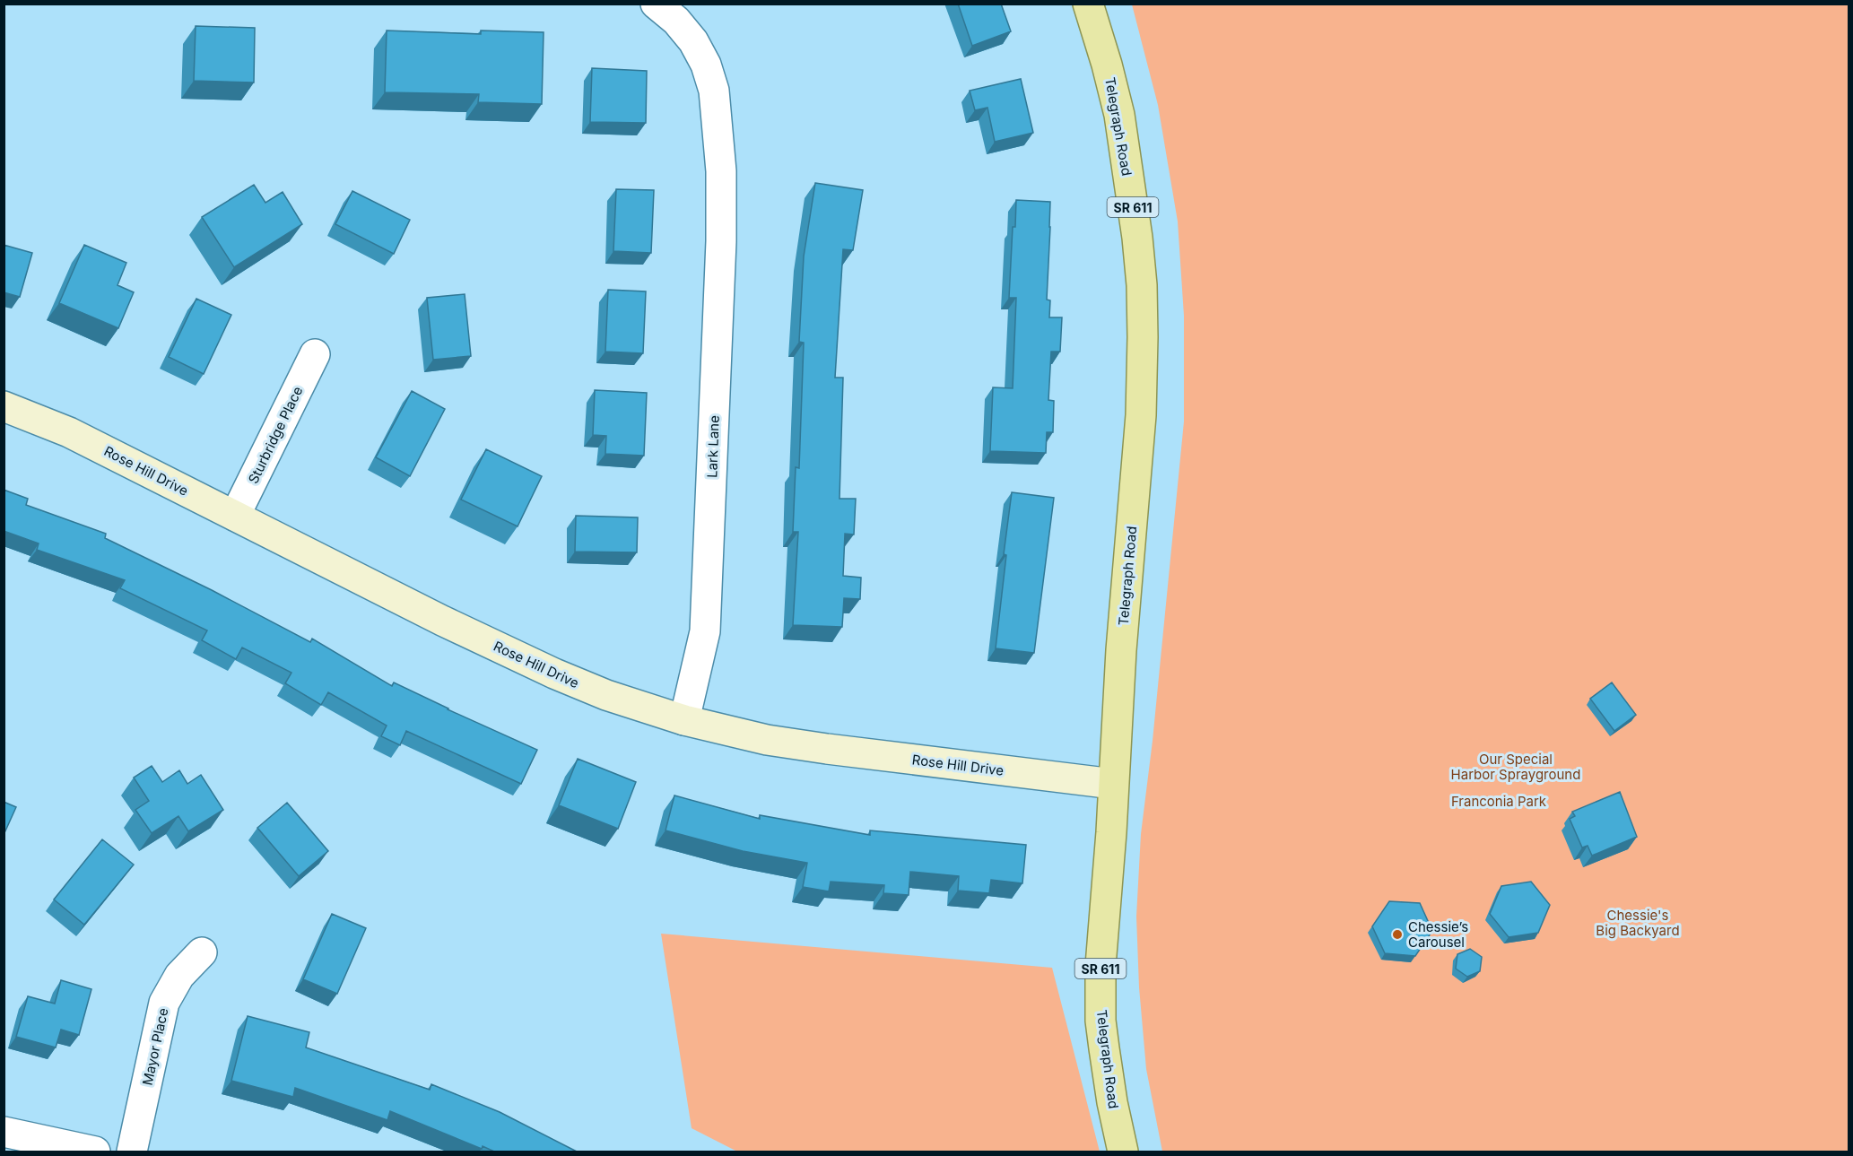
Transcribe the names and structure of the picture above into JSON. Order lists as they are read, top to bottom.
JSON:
{
  "streets": {
    "main road": ["Telegraph Road", "SR 611"],
    "street": [
      "Sturbridge Place",
      "Lark Lane",
      "Rose Hill Drive",
      "Mayor Place"
    ]
  },
  "crossings": [
    ["Telegraph Road", "Rose Hill Drive"],
    ["Sturbridge Place", "Rose Hill Drive"],
    ["Lark Lane", "Rose Hill Drive"]
  ],
  "parks": ["Our Special Harbor Sprayground", "Franconia Park", "Chessie's Big Backyard"],
  "places": ["Chessie’s Carousel"]
}
